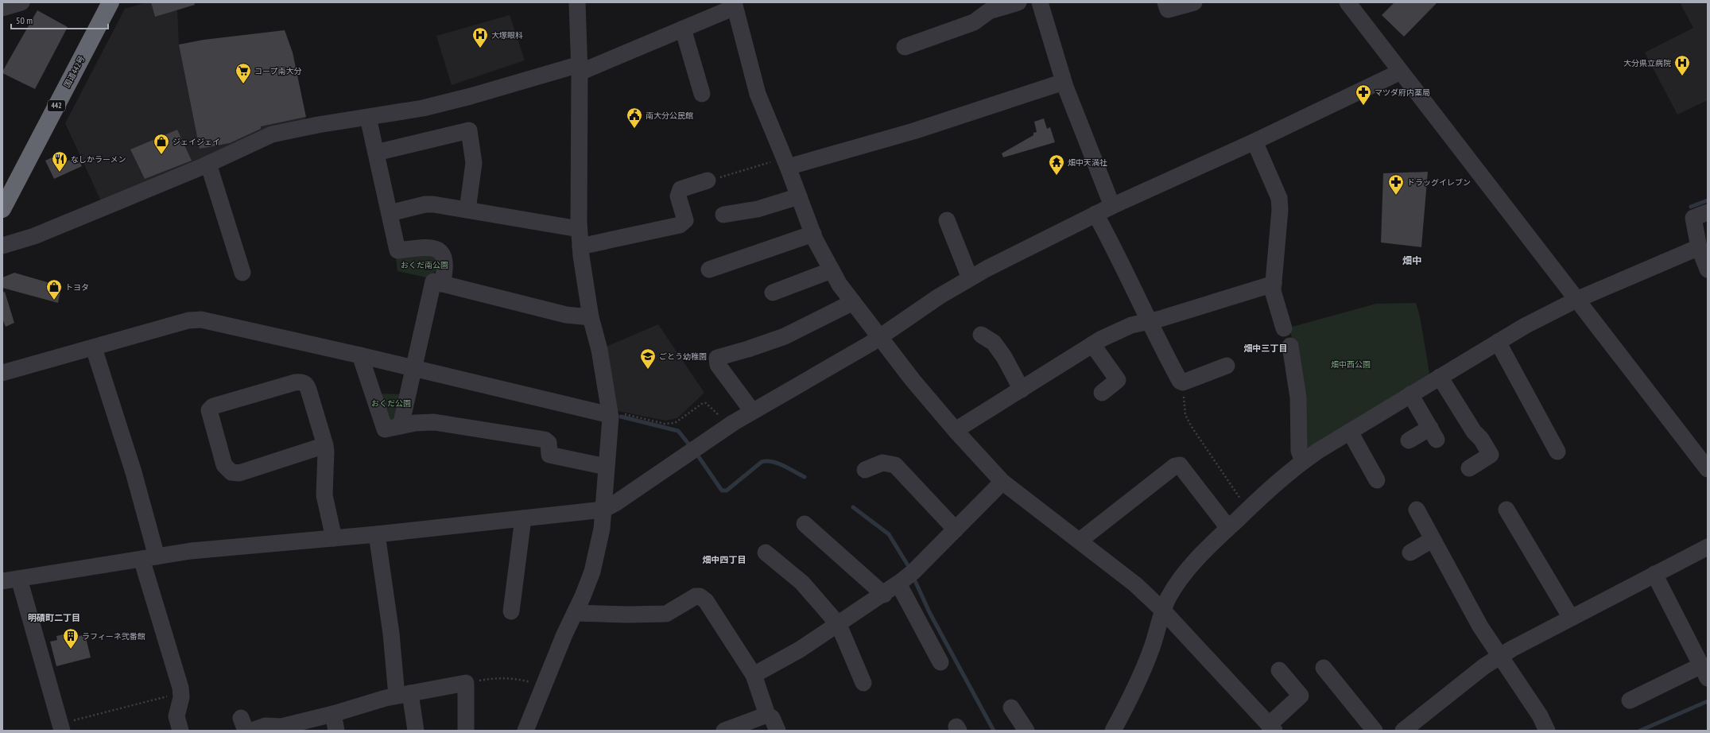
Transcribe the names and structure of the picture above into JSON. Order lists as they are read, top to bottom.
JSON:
{
  "streets": {
    "highway": ["国道442号", "442"]
  },
  "districts": [
    "畑中",
    "畑中三丁目",
    "畑中四丁目",
    "明磧町二丁目"
  ],
  "parks": ["おくだ南公園", "畑中西公園", "おくだ公園"],
  "places": {
    "hospital": ["大塚眼科", "大分県立病院"],
    "supermarket": ["コープ南大分"],
    "pharmacy": ["マツダ府内薬局", "ドラッグイレブン"],
    "public building": ["南大分公民館"],
    "shop": ["ジェイジェイ", "トヨタ"],
    "restaurant": ["なしかラーメン"],
    "temple": ["畑中天満社"],
    "school or university": ["ごとう幼稚園"],
    "building": ["ラフィーネ弐番館"]
  },
  "scale_bar": "50 m"
}
